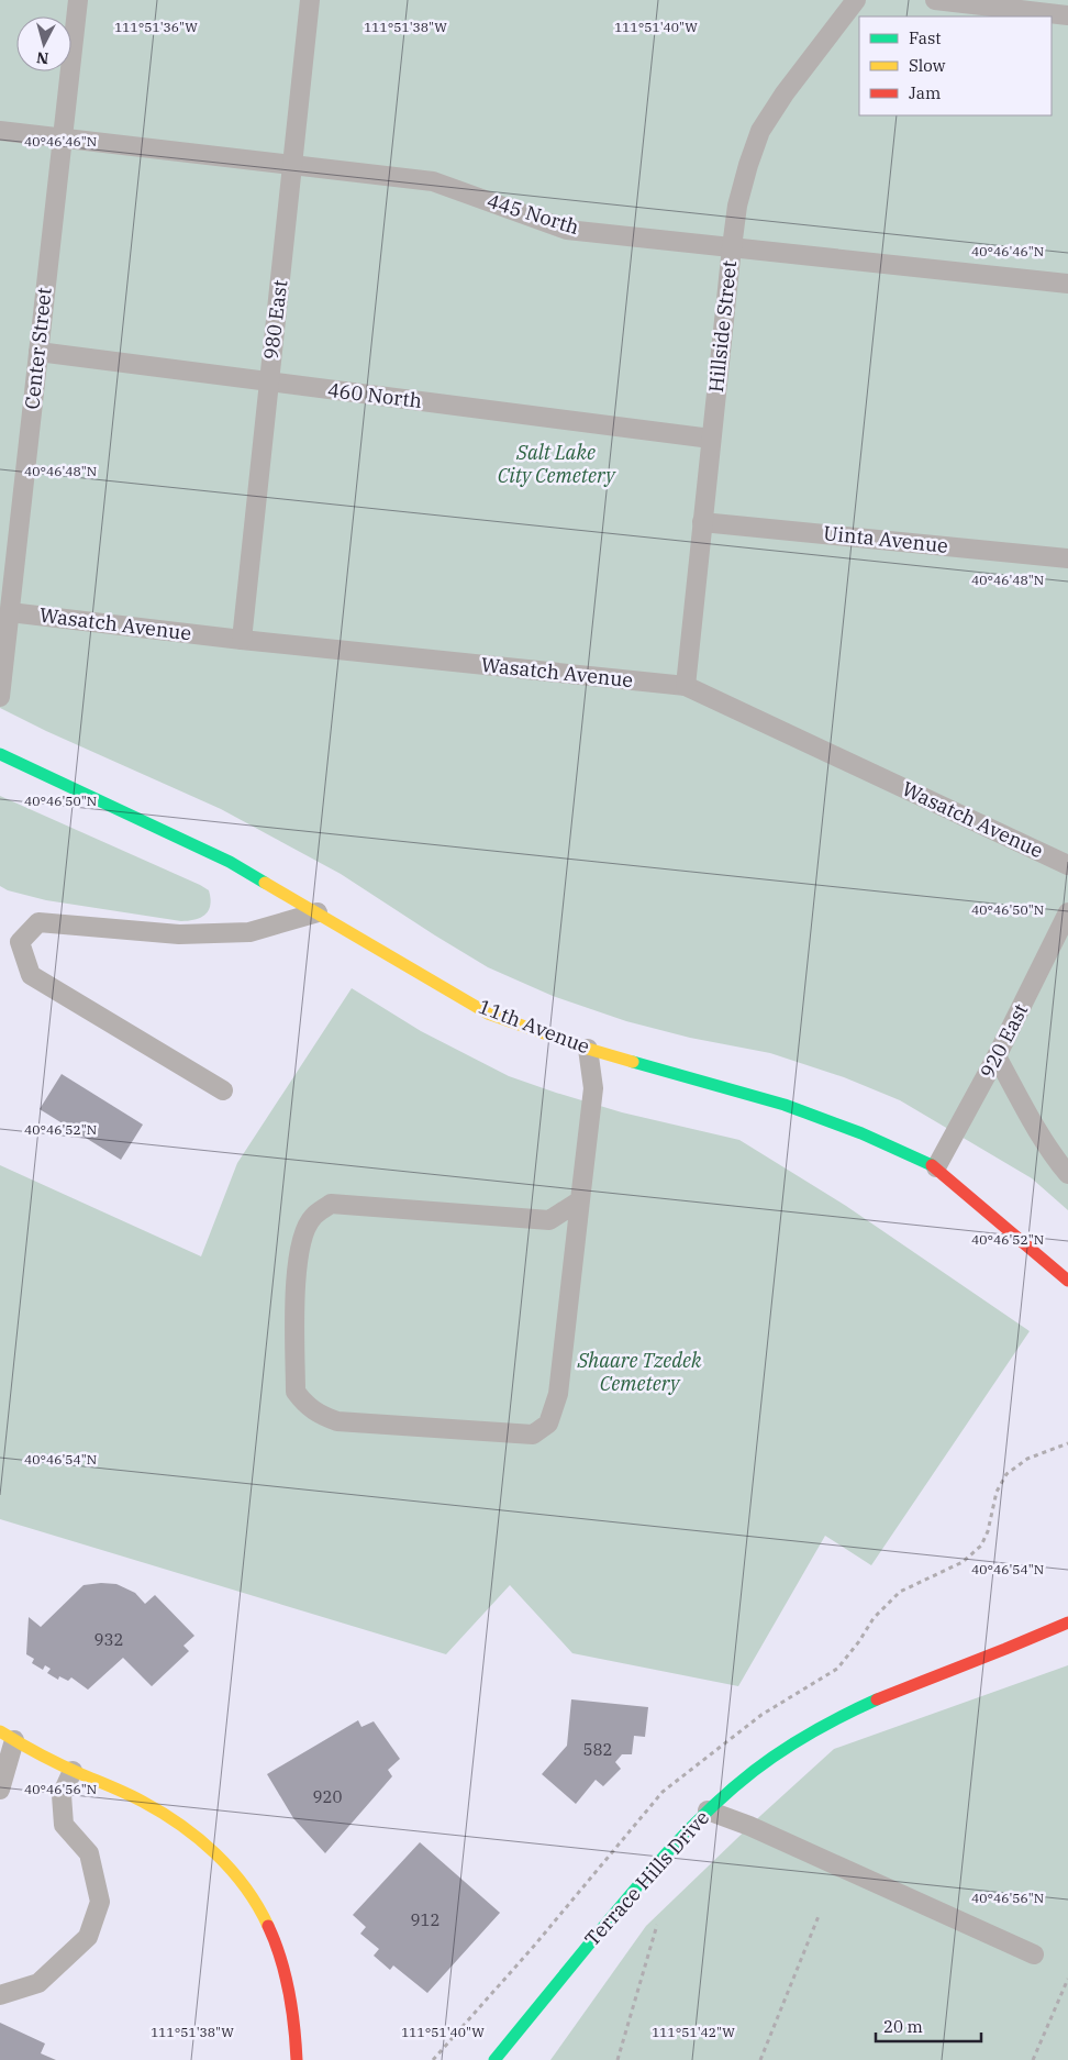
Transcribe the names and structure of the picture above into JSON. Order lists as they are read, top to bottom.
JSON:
{
  "streets": {
    "street": ["11th Avenue", "Terrace Hills Drive"],
    "lane": [
      "445 North",
      "980 East",
      "Hillside Street",
      "Center Street",
      "460 North",
      "Uinta Avenue",
      "Wasatch Avenue",
      "920 East"
    ]
  },
  "crossings": [
    ["445 North", "980 East"],
    ["445 North", "Hillside Street"],
    ["445 North", "Center Street"],
    ["980 East", "460 North"],
    ["980 East", "Wasatch Avenue"],
    ["Hillside Street", "460 North"],
    ["Hillside Street", "Uinta Avenue"],
    ["Hillside Street", "Wasatch Avenue"],
    ["Center Street", "460 North"],
    ["Center Street", "Wasatch Avenue"],
    ["11th Avenue", "920 East"]
  ],
  "parks": ["Salt Lake City Cemetery", "Shaare Tzedek Cemetery"],
  "house_numbers": [
    "932",
    "582",
    "920",
    "912"
  ],
  "legend": ["Fast", "Slow", "Jam"],
  "scale_bar": "20 m",
  "north": "bottom",
  "coordinates": [
    "111°51'36\"W",
    "111°51'38\"W",
    "111°51'40\"W",
    "40°46'46\"N",
    "40°46'48\"N",
    "40°46'50\"N",
    "40°46'52\"N",
    "40°46'54\"N",
    "40°46'56\"N",
    "111°51'42\"W"
  ]
}
